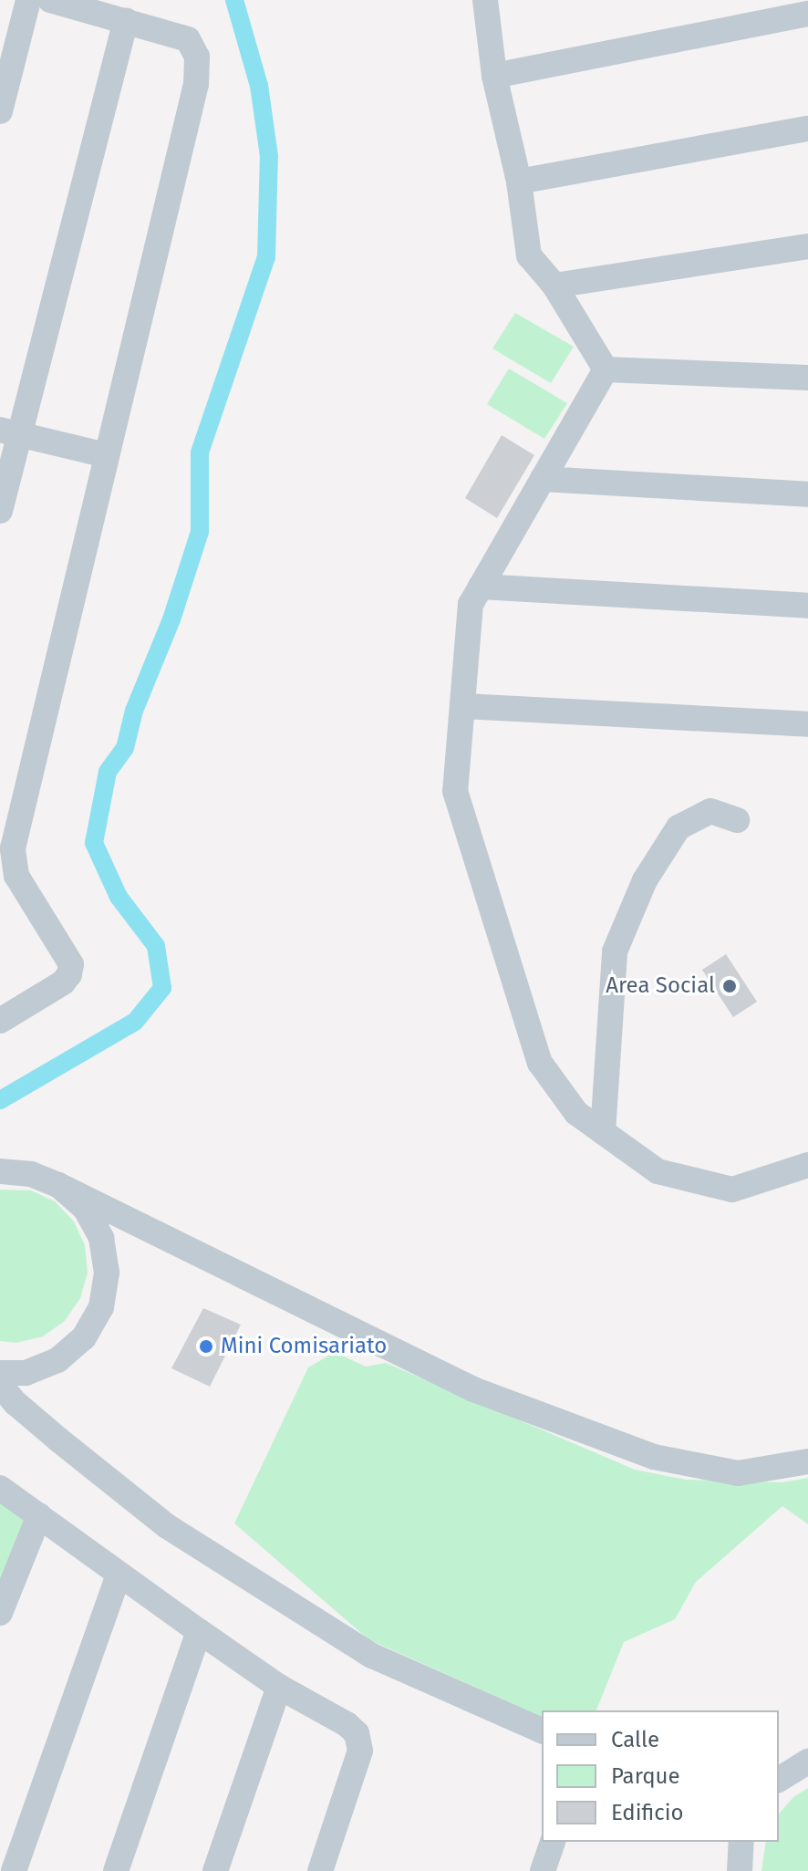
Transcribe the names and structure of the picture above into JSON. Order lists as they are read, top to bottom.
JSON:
{
  "places": ["Area Social", "Mini Comisariato"],
  "legend": ["Calle", "Parque", "Edificio"]
}
